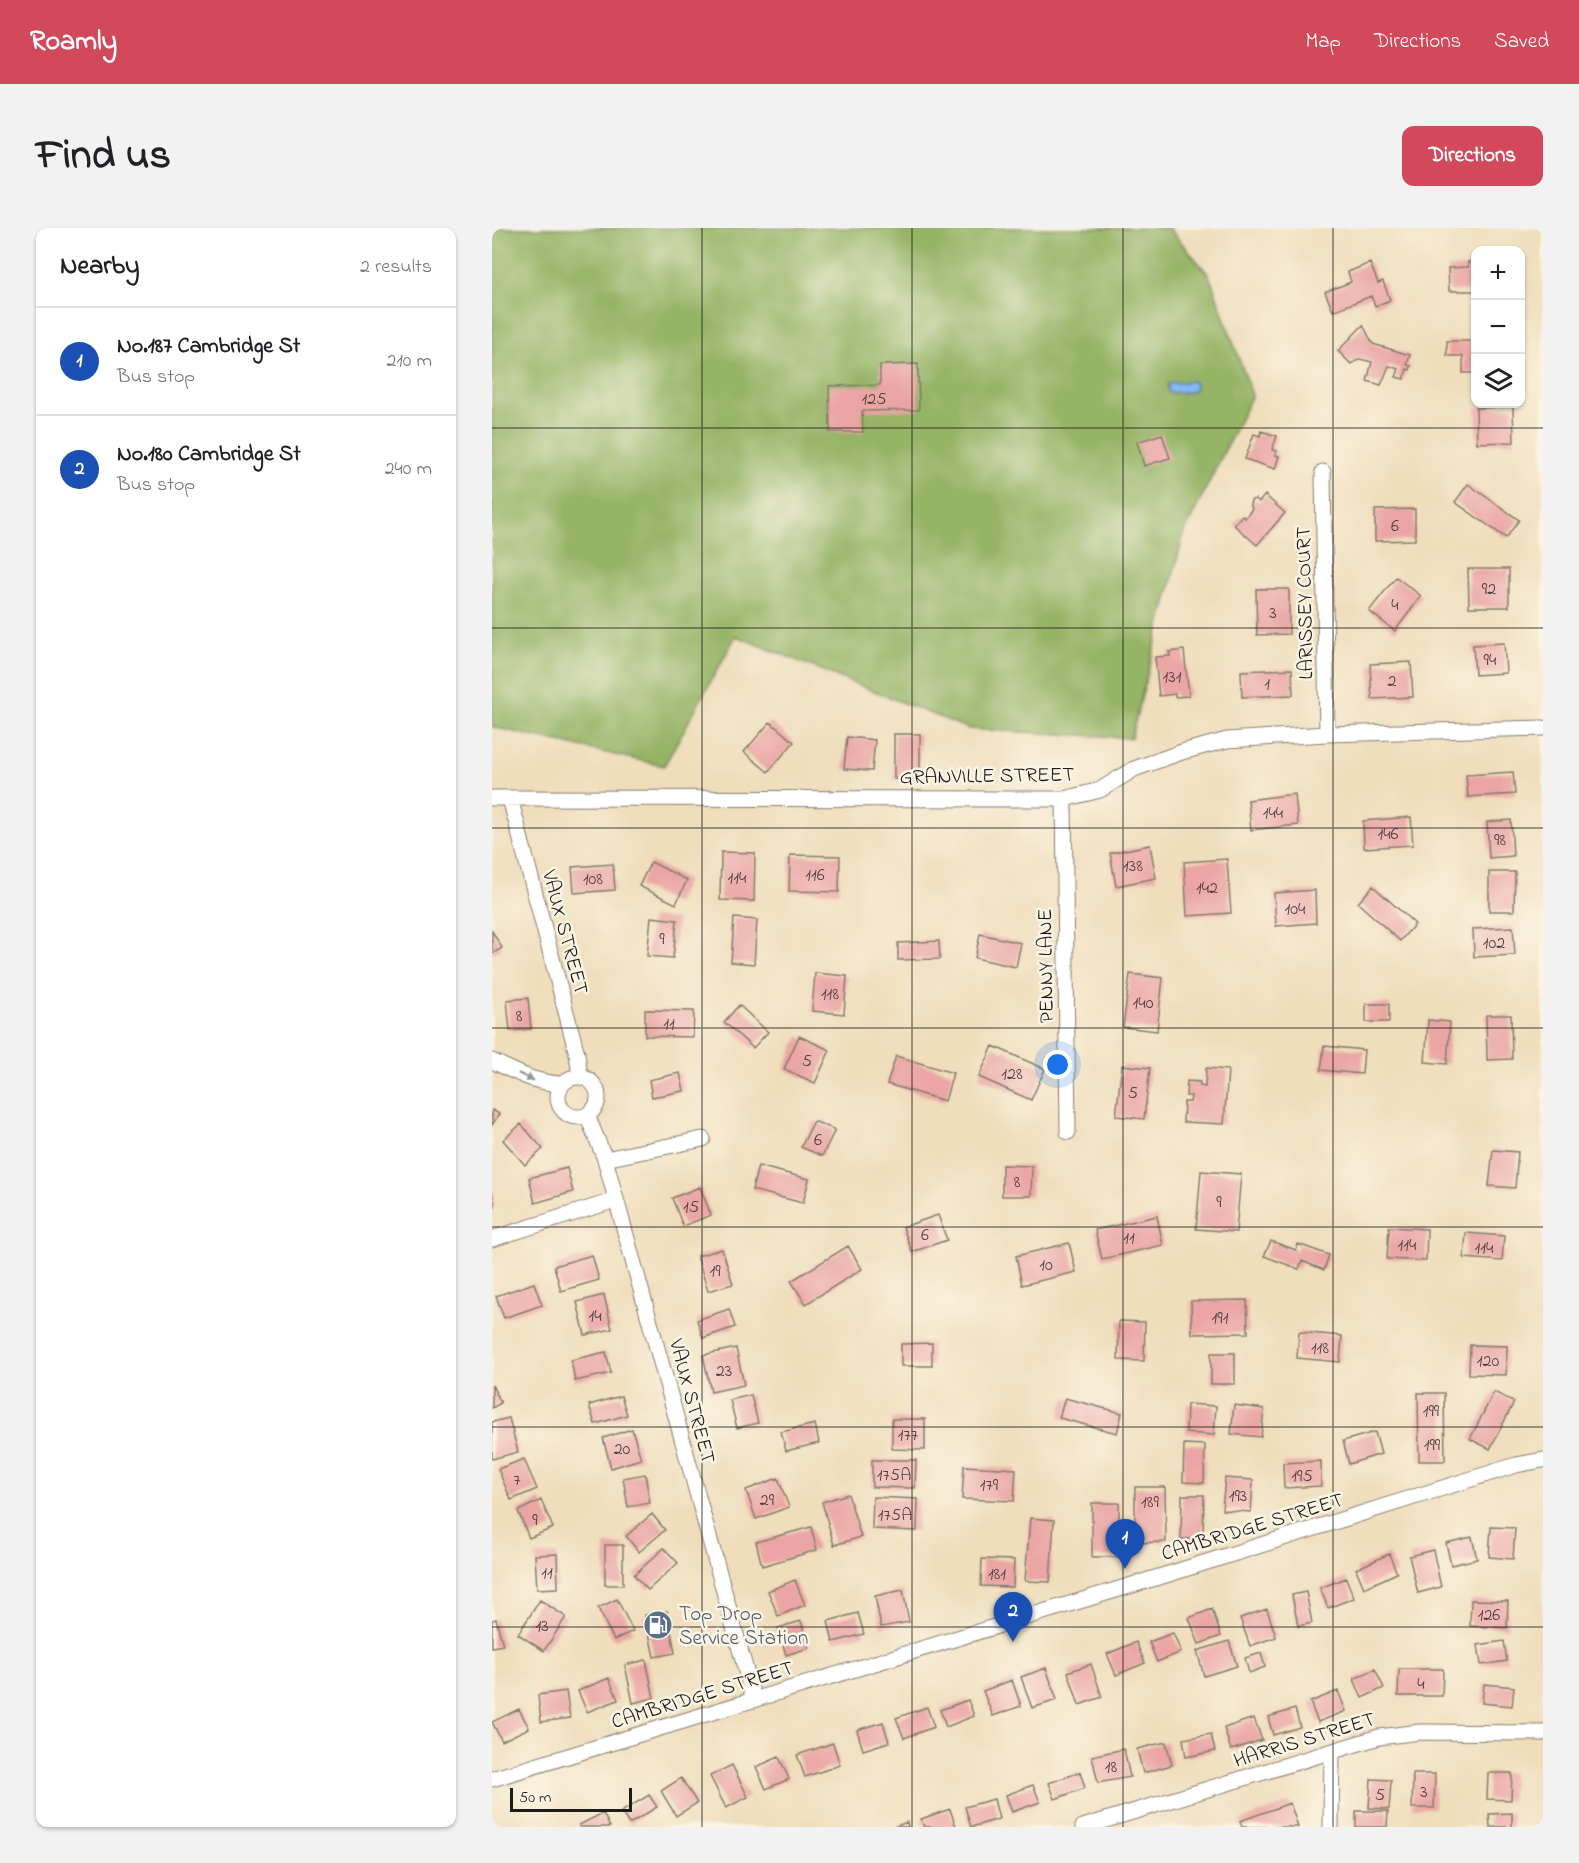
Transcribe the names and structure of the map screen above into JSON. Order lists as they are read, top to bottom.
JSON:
{
  "streets": {
    "street": [
      "LARISSEY COURT",
      "GRANVILLE STREET",
      "VAUX STREET",
      "PENNY LANE",
      "CAMBRIDGE STREET",
      "HARRIS STREET"
    ]
  },
  "crossings": [
    ["LARISSEY COURT", "GRANVILLE STREET"],
    ["GRANVILLE STREET", "VAUX STREET"],
    ["GRANVILLE STREET", "PENNY LANE"],
    ["VAUX STREET", "CAMBRIDGE STREET"]
  ],
  "places": {
    "fuel station": ["Top Drop Service Station"]
  },
  "house_numbers": [
    "125",
    "6",
    "92",
    "4",
    "3",
    "94",
    "131",
    "2",
    "1",
    "144",
    "146",
    "98",
    "138",
    "116",
    "114",
    "108",
    "142",
    "104",
    "9",
    "102",
    "118",
    "140",
    "8",
    "11",
    "5",
    "128",
    "5",
    "6",
    "8",
    "9",
    "15",
    "6",
    "11",
    "114",
    "114",
    "10",
    "19",
    "14",
    "191",
    "118",
    "120",
    "23",
    "199",
    "177",
    "199",
    "20",
    "175A",
    "195",
    "7",
    "179",
    "193",
    "29",
    "189",
    "175A",
    "9",
    "11",
    "181",
    "126",
    "13",
    "4",
    "18",
    "3",
    "5"
  ],
  "scale_bar": "50 m",
  "page": {
    "header": "Roamly",
    "nav": ["Map", "Directions", "Saved"],
    "title": "Find us",
    "buttons": "Directions",
    "heading": ["Nearby", "2 results"],
    "map_buttons": ["+", "−"],
    "list": [
      {
        "mark": "1",
        "name": "No.187 Cambridge St",
        "note": "Bus stop",
        "value": "210 m"
      },
      {
        "mark": "2",
        "name": "No.180 Cambridge St",
        "note": "Bus stop",
        "value": "240 m"
      }
    ],
    "pins": ["1", "2"],
    "scale": "50 m"
  }
}
